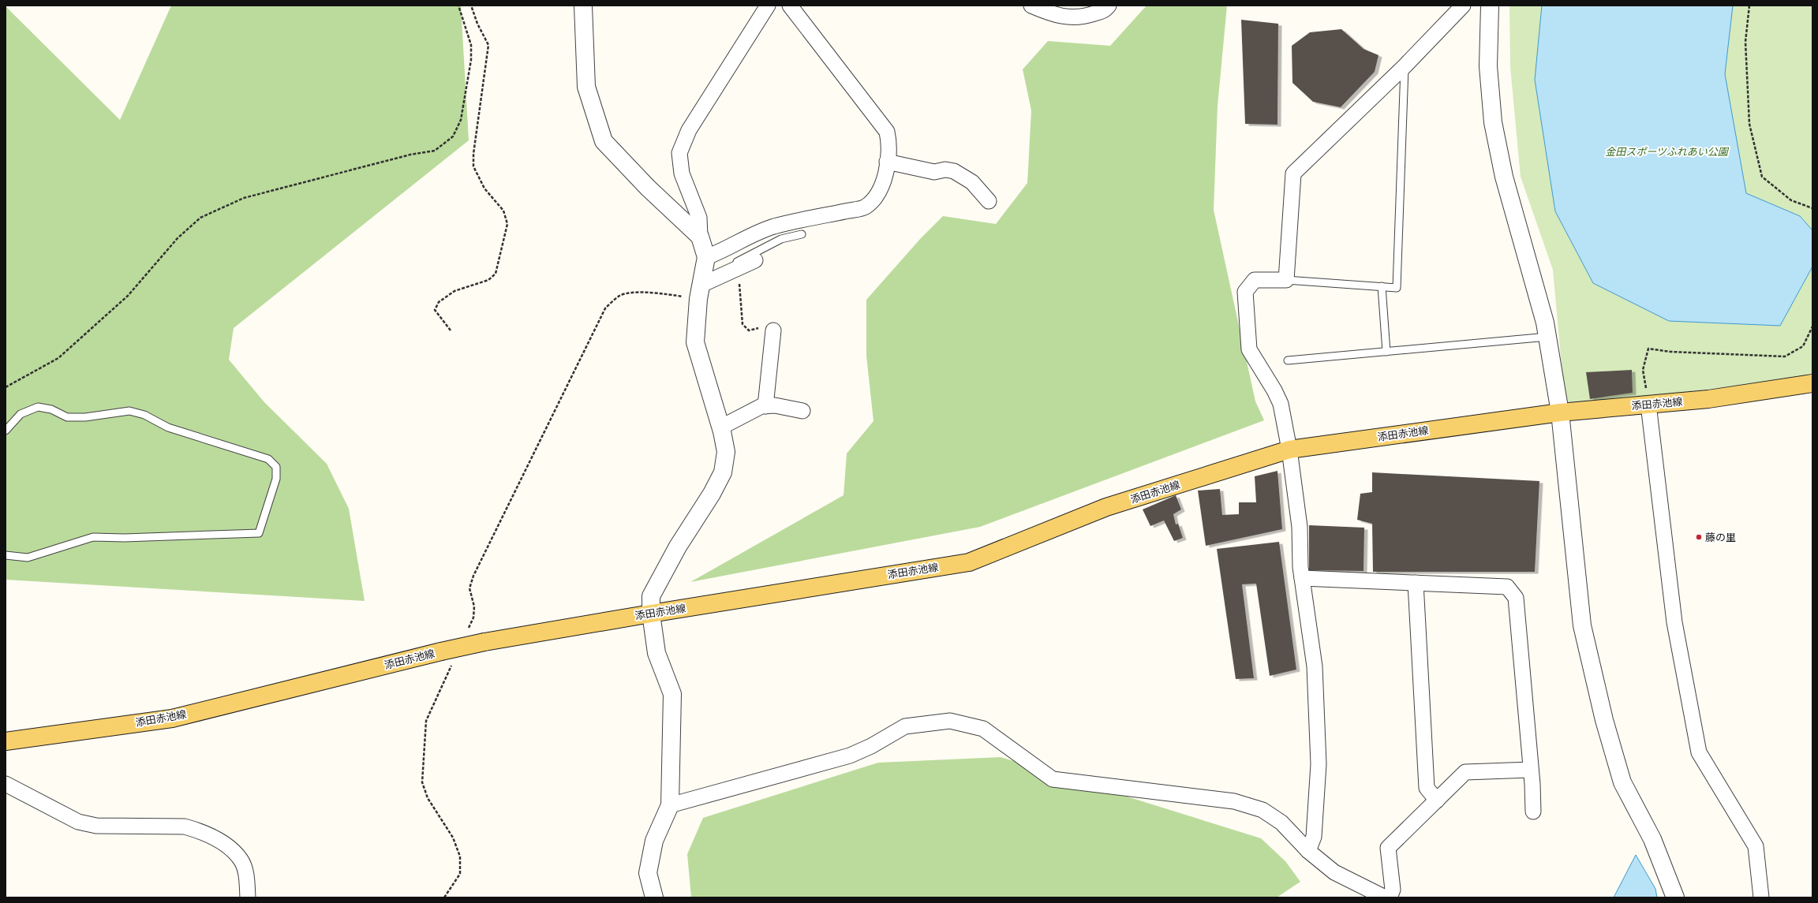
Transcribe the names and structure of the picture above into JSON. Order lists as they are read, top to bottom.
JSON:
{
  "streets": {
    "main road": ["添田赤池線"]
  },
  "parks": ["金田スポーツふれあい公園"],
  "places": ["藤の里"]
}
